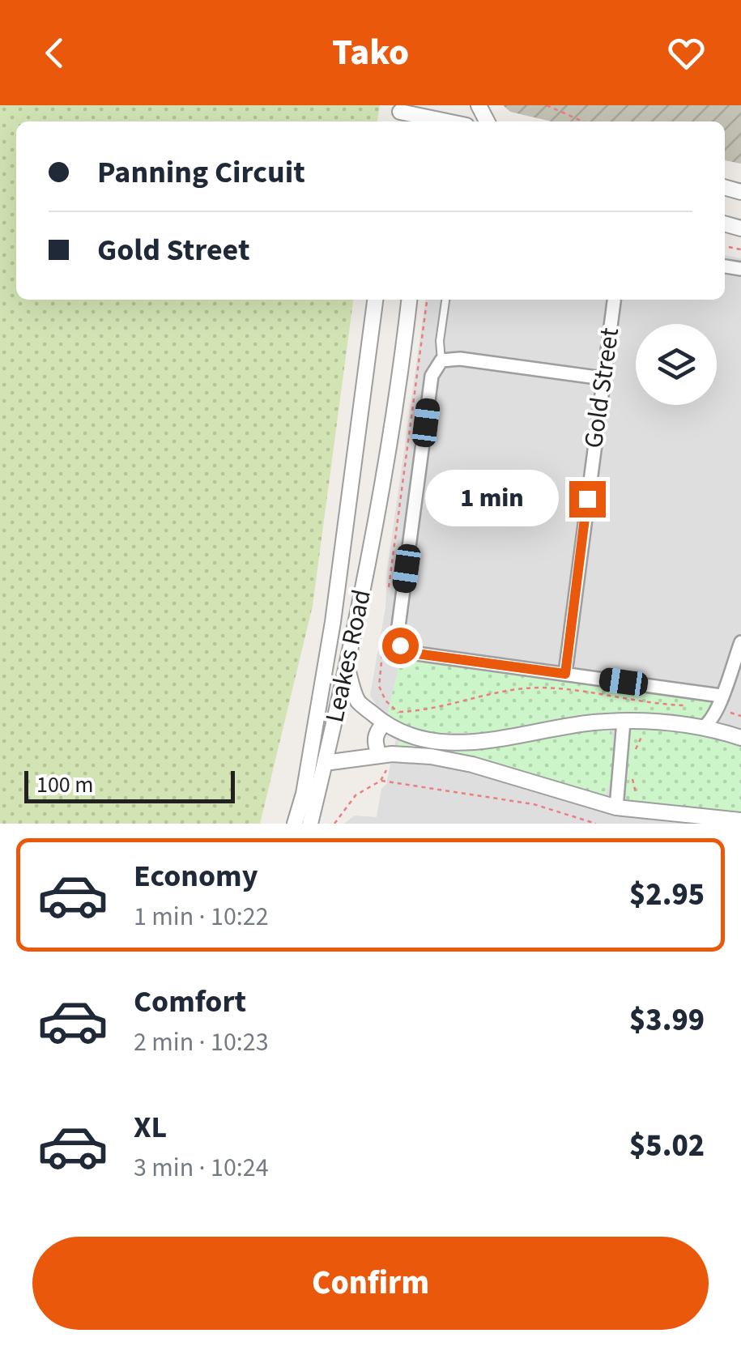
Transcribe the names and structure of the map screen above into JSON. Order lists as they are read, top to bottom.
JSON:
{
  "streets": {
    "street": ["Gold Street", "Leakes Road"]
  },
  "scale_bar": "100 m",
  "page": {
    "header": "Tako",
    "banner": ["Panning Circuit", "Gold Street"],
    "bubble": "1 min",
    "scale": "100 m",
    "list": [
      {
        "name": "Economy",
        "note": "1 min · 10:22",
        "value": "$2.95"
      },
      {
        "name": "Comfort",
        "note": "2 min · 10:23",
        "value": "$3.99"
      },
      {
        "name": "XL",
        "note": "3 min · 10:24",
        "value": "$5.02"
      }
    ],
    "buttons": "Confirm"
  }
}
